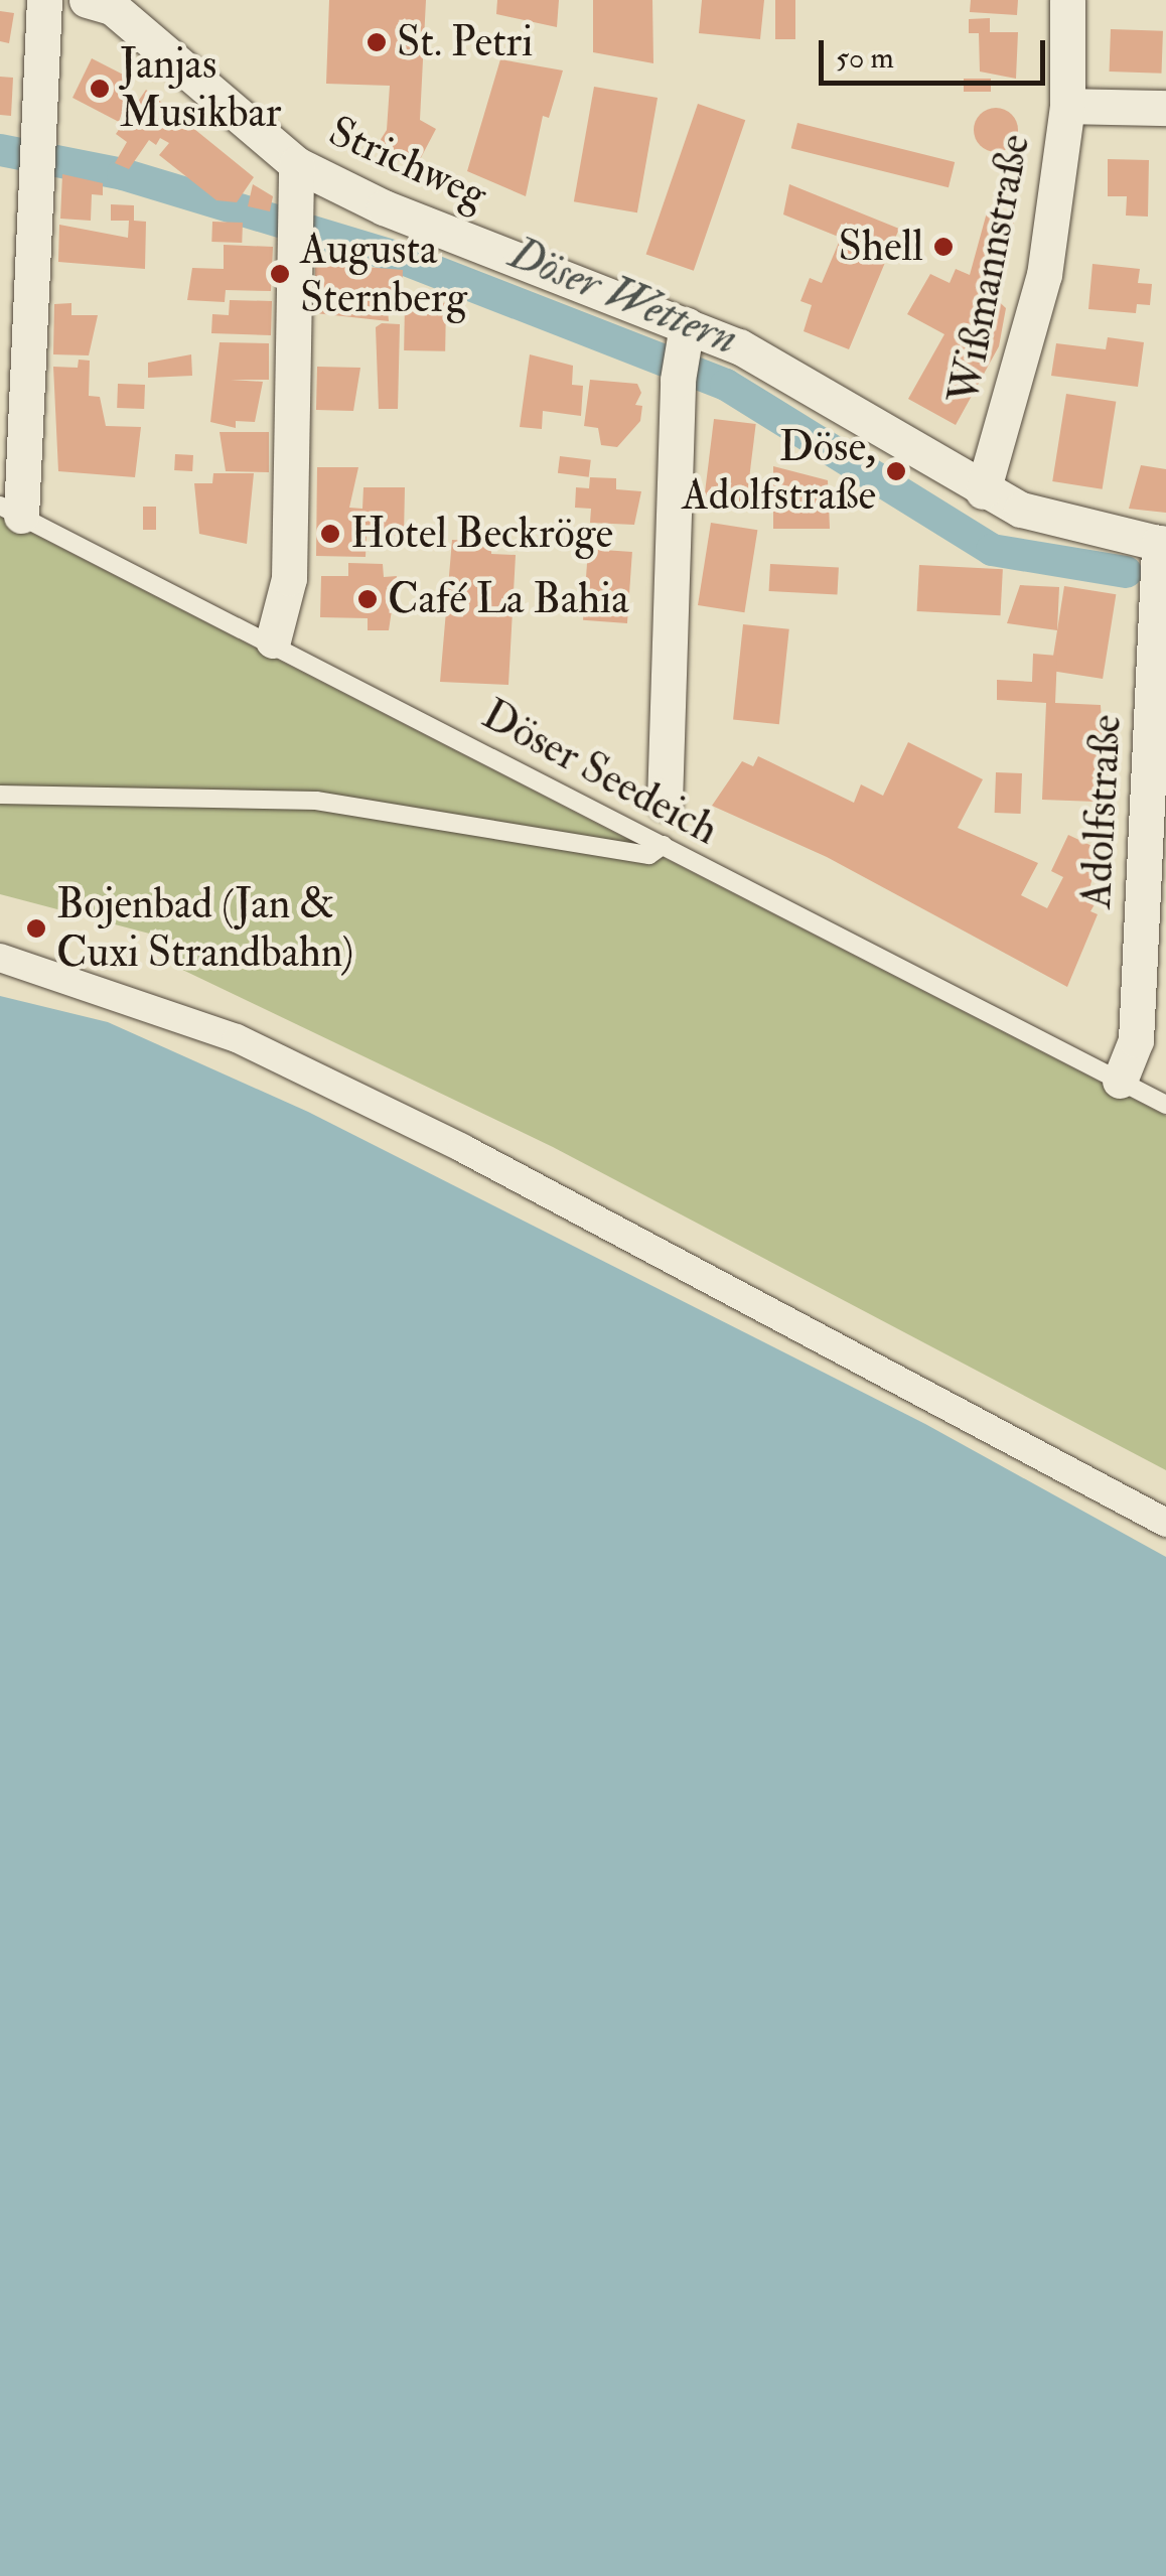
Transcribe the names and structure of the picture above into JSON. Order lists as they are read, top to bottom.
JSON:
{
  "streets": {
    "street": ["Strichweg", "Wißmannstraße", "Adolfstraße"],
    "lane": ["Döser Seedeich"]
  },
  "crossings": [
    ["Strichweg", "Wißmannstraße"],
    ["Strichweg", "Adolfstraße"],
    ["Döser Seedeich", "Adolfstraße"]
  ],
  "water": ["Döser Wettern"],
  "places": [
    "St. Petri",
    "Janjas Musikbar",
    "Shell",
    "Augusta Sternberg",
    "Döse, Adolfstraße",
    "Hotel Beckröge",
    "Café La Bahia",
    "Bojenbad (Jan & Cuxi Strandbahn)"
  ],
  "scale_bar": "50 m"
}
